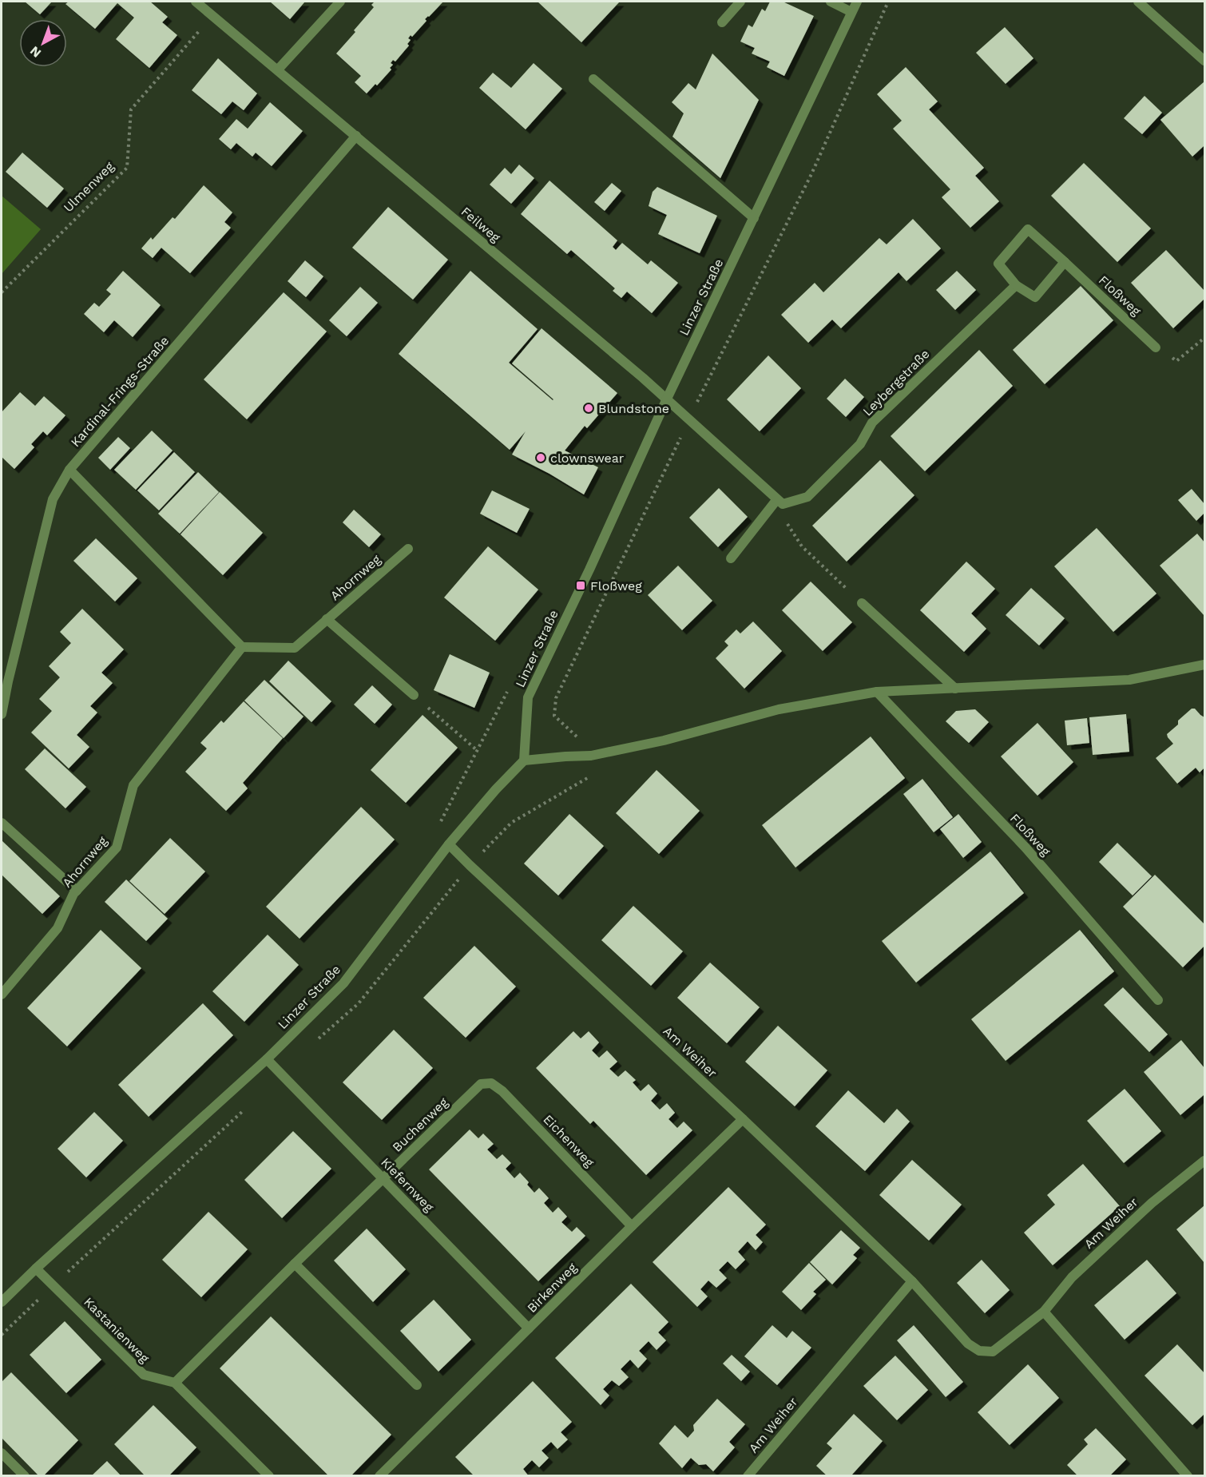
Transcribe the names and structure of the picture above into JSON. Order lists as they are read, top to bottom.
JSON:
{
  "streets": {
    "street": [
      "Feilweg",
      "Floßweg",
      "Linzer Straße",
      "Leybergstraße",
      "Kardinal-Frings-Straße",
      "Ahornweg",
      "Am Weiher",
      "Buchenweg",
      "Eichenweg",
      "Kiefernweg",
      "Birkenweg",
      "Kastanienweg"
    ],
    "path": ["Ulmenweg"]
  },
  "crossings": [
    ["Ulmenweg", "Feilweg"],
    ["Feilweg", "Linzer Straße"],
    ["Feilweg", "Kardinal-Frings-Straße"],
    ["Linzer Straße", "Am Weiher"],
    ["Linzer Straße", "Kiefernweg"],
    ["Linzer Straße", "Kastanienweg"],
    ["Am Weiher", "Birkenweg"],
    ["Buchenweg", "Eichenweg"],
    ["Buchenweg", "Kiefernweg"],
    ["Buchenweg", "Kastanienweg"],
    ["Eichenweg", "Birkenweg"],
    ["Kiefernweg", "Birkenweg"]
  ],
  "places": {
    "other": ["Blundstone", "clownswear"],
    "transit": ["Floßweg"]
  },
  "north": "bottom left"
}
